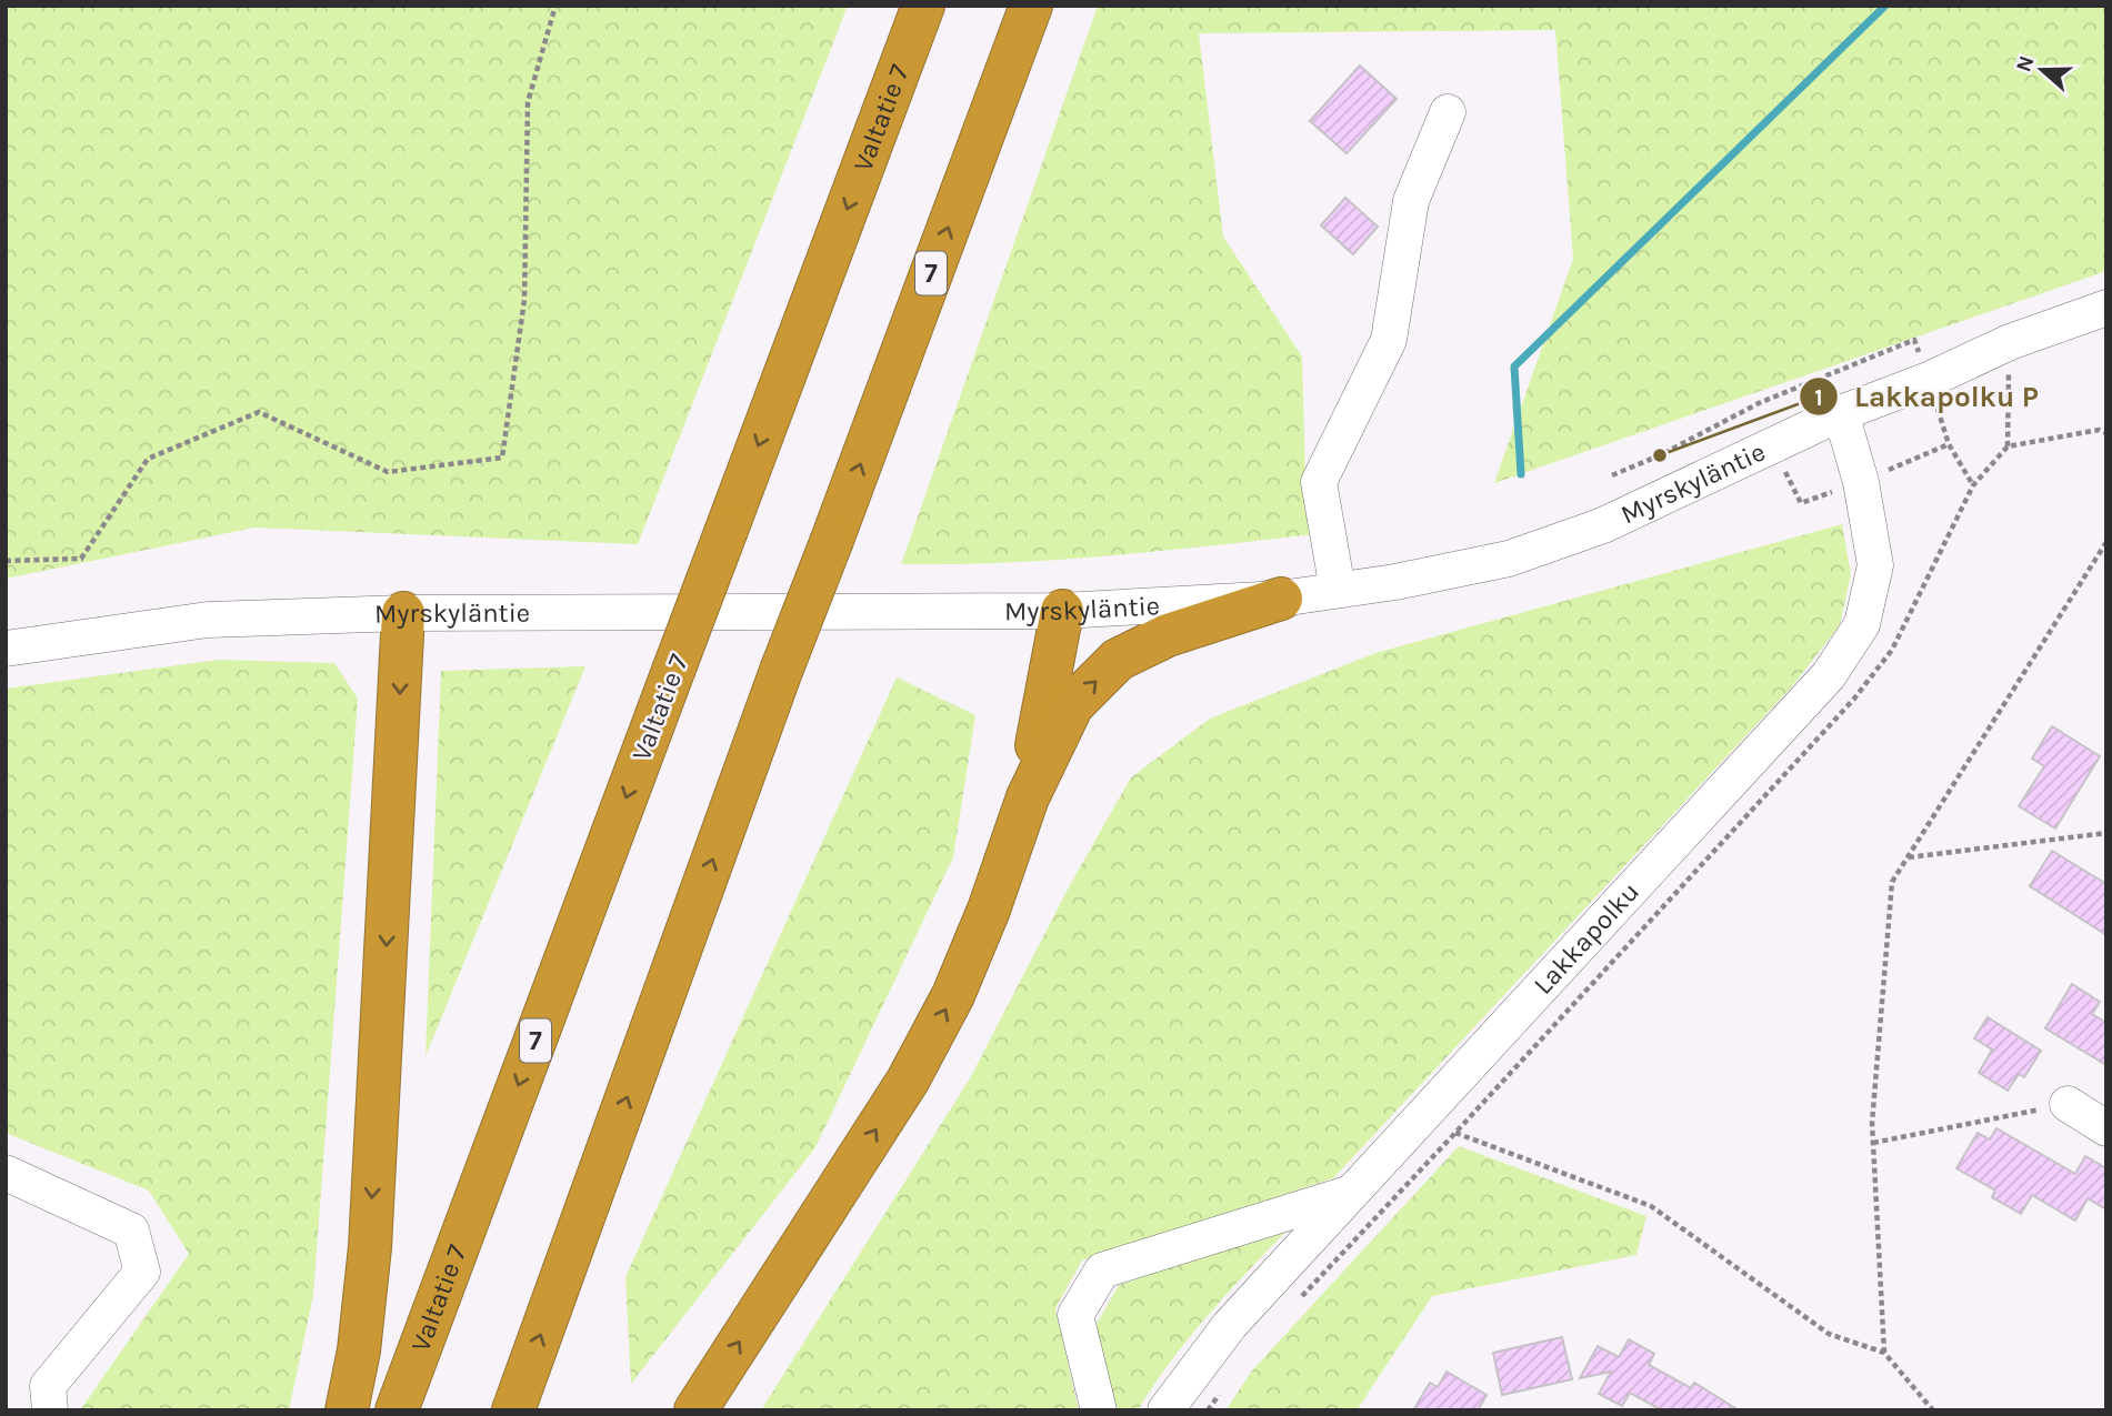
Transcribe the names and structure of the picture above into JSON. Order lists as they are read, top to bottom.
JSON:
{
  "streets": {
    "highway": ["Valtatie 7", "7"],
    "street": ["Myrskyläntie", "Lakkapolku"]
  },
  "crossings": [
    ["Myrskyläntie", "Lakkapolku"]
  ],
  "places": ["Lakkapolku P"],
  "north": "left"
}
